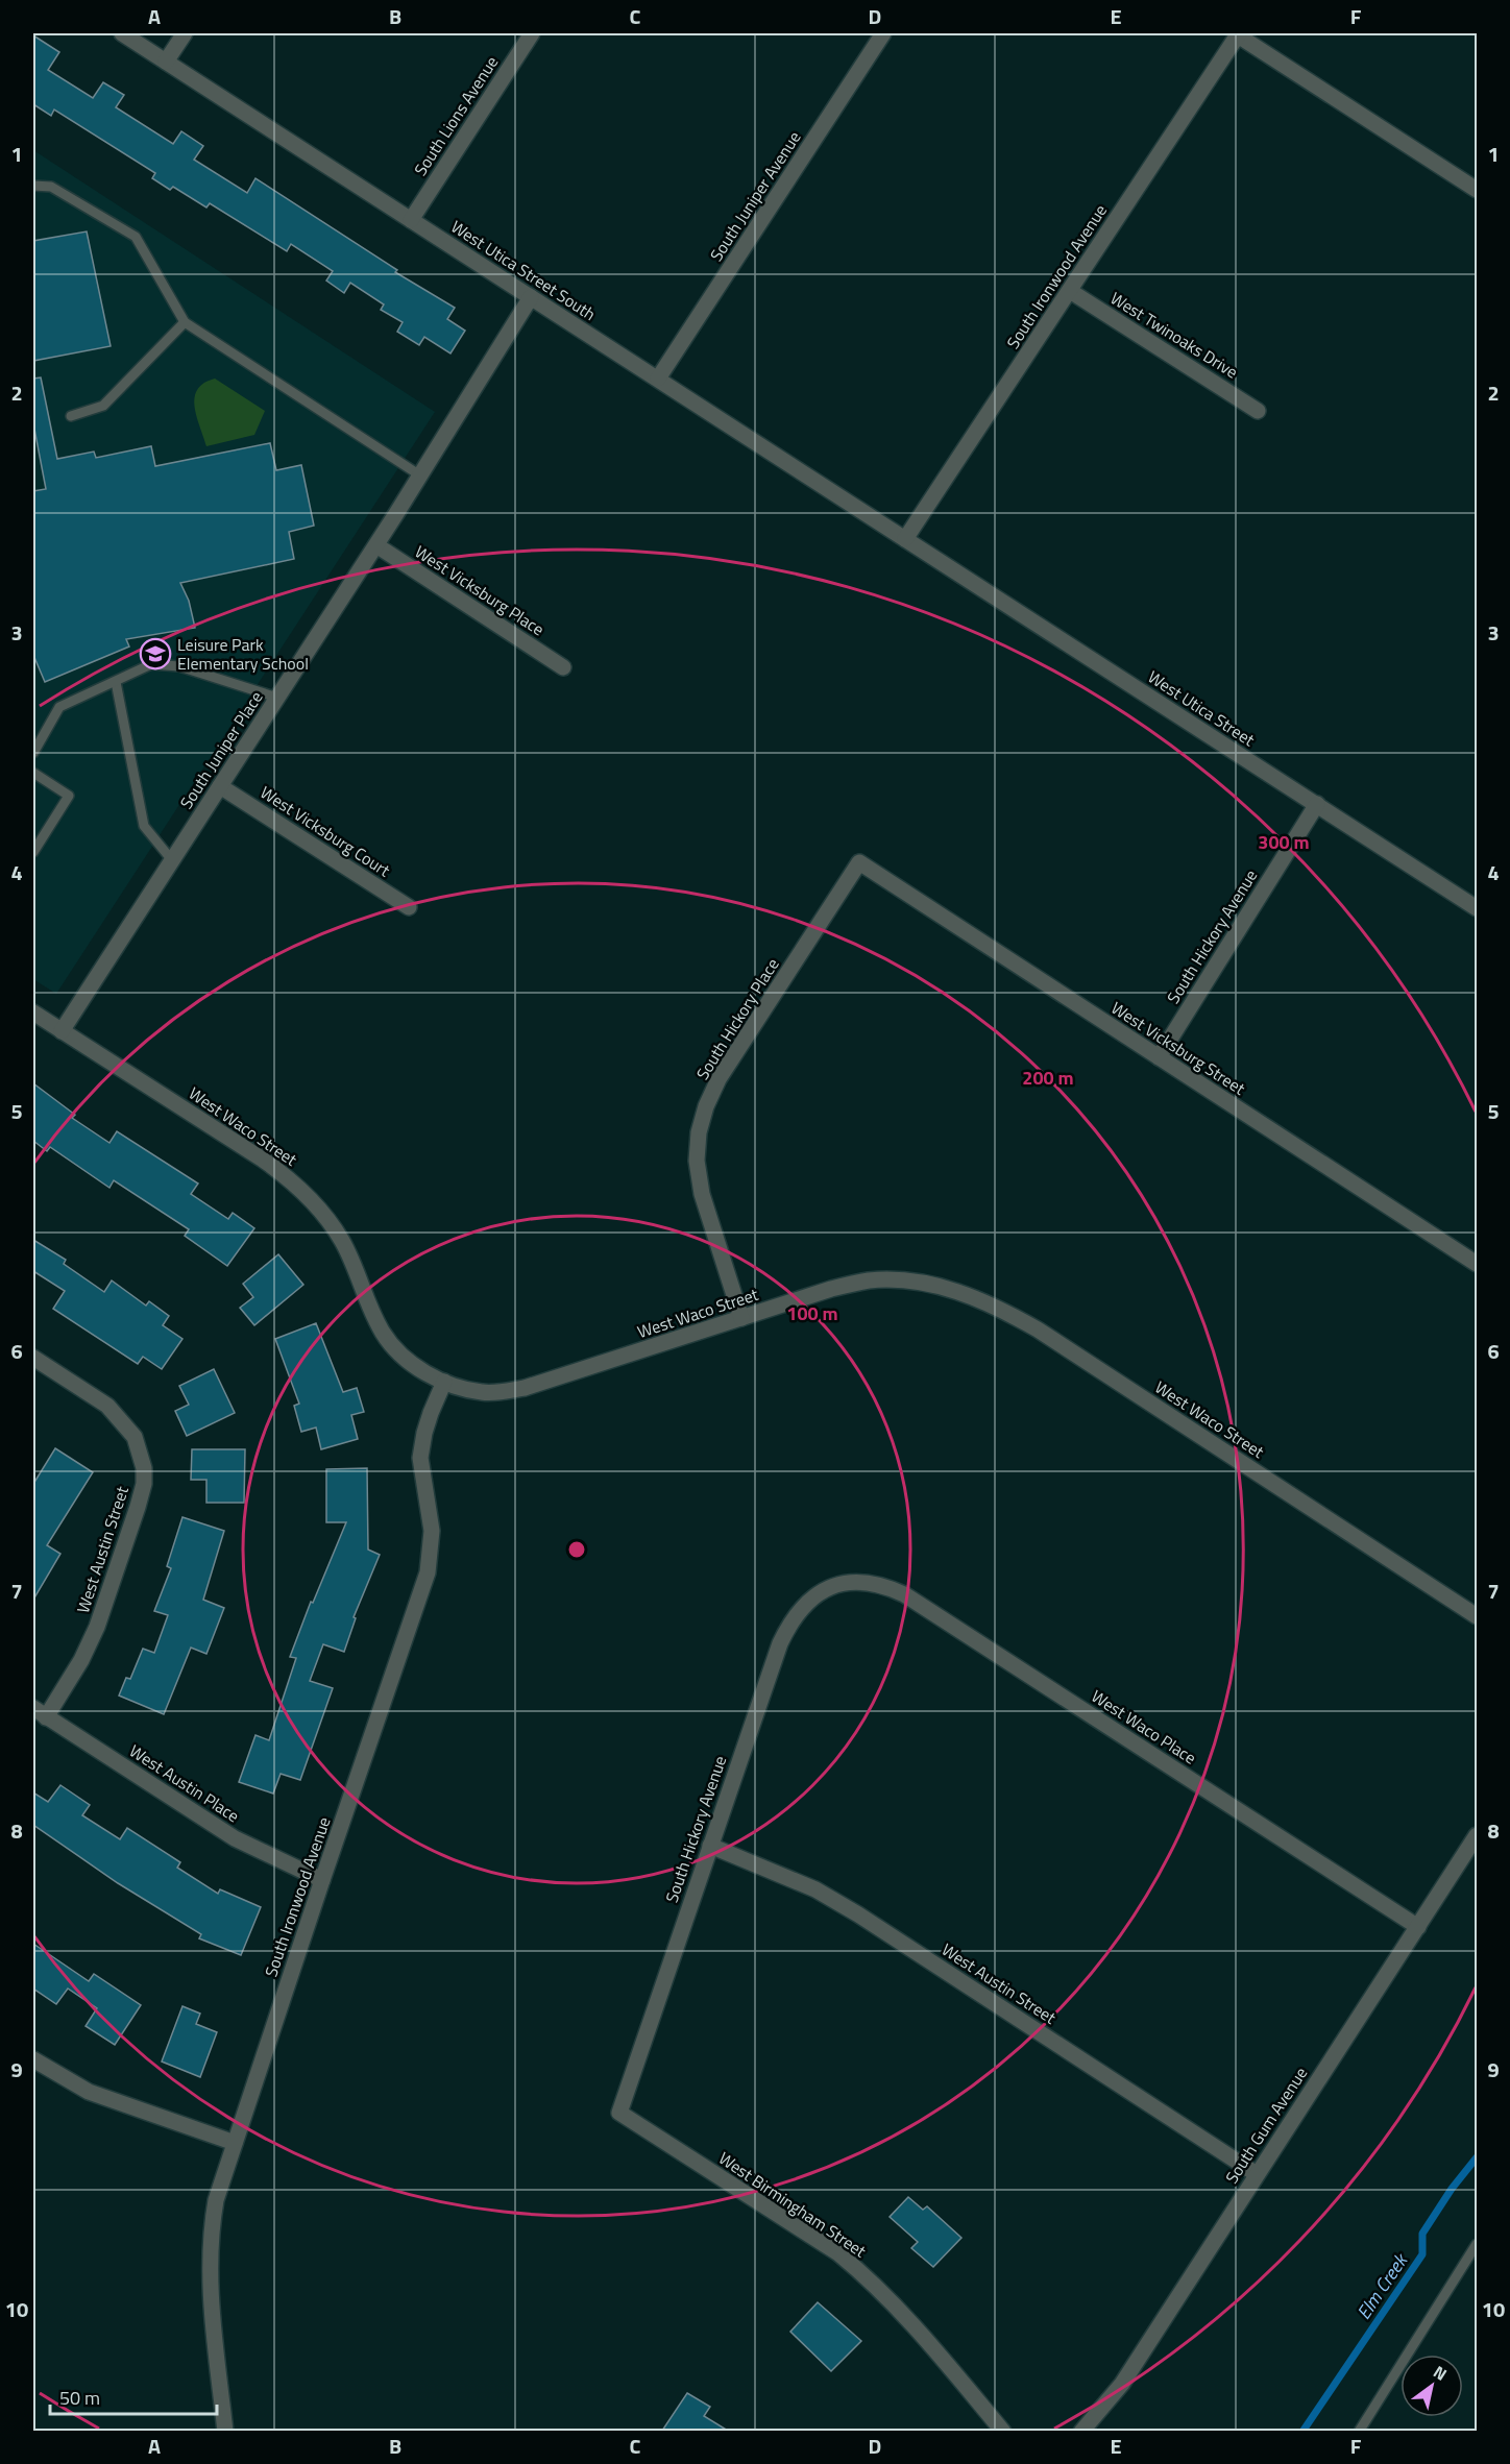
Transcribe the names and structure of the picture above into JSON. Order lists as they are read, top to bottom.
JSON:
{
  "streets": {
    "street": [
      "South Lions Avenue",
      "South Juniper Avenue",
      "West Utica Street South",
      "South Ironwood Avenue",
      "West Twinoaks Drive",
      "West Vicksburg Place",
      "West Utica Street",
      "South Juniper Place",
      "West Vicksburg Court",
      "South Hickory Avenue",
      "South Hickory Place",
      "West Vicksburg Street",
      "West Waco Street",
      "West Austin Street",
      "West Waco Place",
      "West Austin Place",
      "South Gum Avenue",
      "West Birmingham Street"
    ]
  },
  "crossings": [
    ["South Lions Avenue", "West Utica Street South"],
    ["South Juniper Avenue", "West Utica Street South"],
    ["West Utica Street South", "South Ironwood Avenue"],
    ["West Utica Street South", "West Utica Street"],
    ["West Utica Street South", "South Juniper Place"],
    ["South Ironwood Avenue", "West Twinoaks Drive"],
    ["South Ironwood Avenue", "West Utica Street"],
    ["South Ironwood Avenue", "West Waco Street"],
    ["South Ironwood Avenue", "West Austin Place"],
    ["West Vicksburg Place", "South Juniper Place"],
    ["West Utica Street", "South Hickory Avenue"],
    ["South Juniper Place", "West Vicksburg Court"],
    ["South Juniper Place", "West Waco Street"],
    ["South Hickory Avenue", "West Vicksburg Street"],
    ["South Hickory Avenue", "West Austin Street"],
    ["South Hickory Avenue", "West Waco Place"],
    ["South Hickory Avenue", "West Birmingham Street"],
    ["South Hickory Place", "West Vicksburg Street"],
    ["South Hickory Place", "West Waco Street"],
    ["West Austin Street", "West Austin Place"],
    ["West Austin Street", "South Gum Avenue"],
    ["West Waco Place", "South Gum Avenue"]
  ],
  "water": ["Elm Creek"],
  "places": {
    "school or university": ["Leisure Park Elementary School"]
  },
  "scale_bar": "50 m",
  "north": "top right",
  "grid": {
    "columns": [
      "A",
      "B",
      "C",
      "D",
      "E",
      "F"
    ],
    "rows": [
      "1",
      "2",
      "3",
      "4",
      "5",
      "6",
      "7",
      "8",
      "9",
      "10"
    ]
  },
  "rings": ["300 m", "200 m", "100 m"]
}
